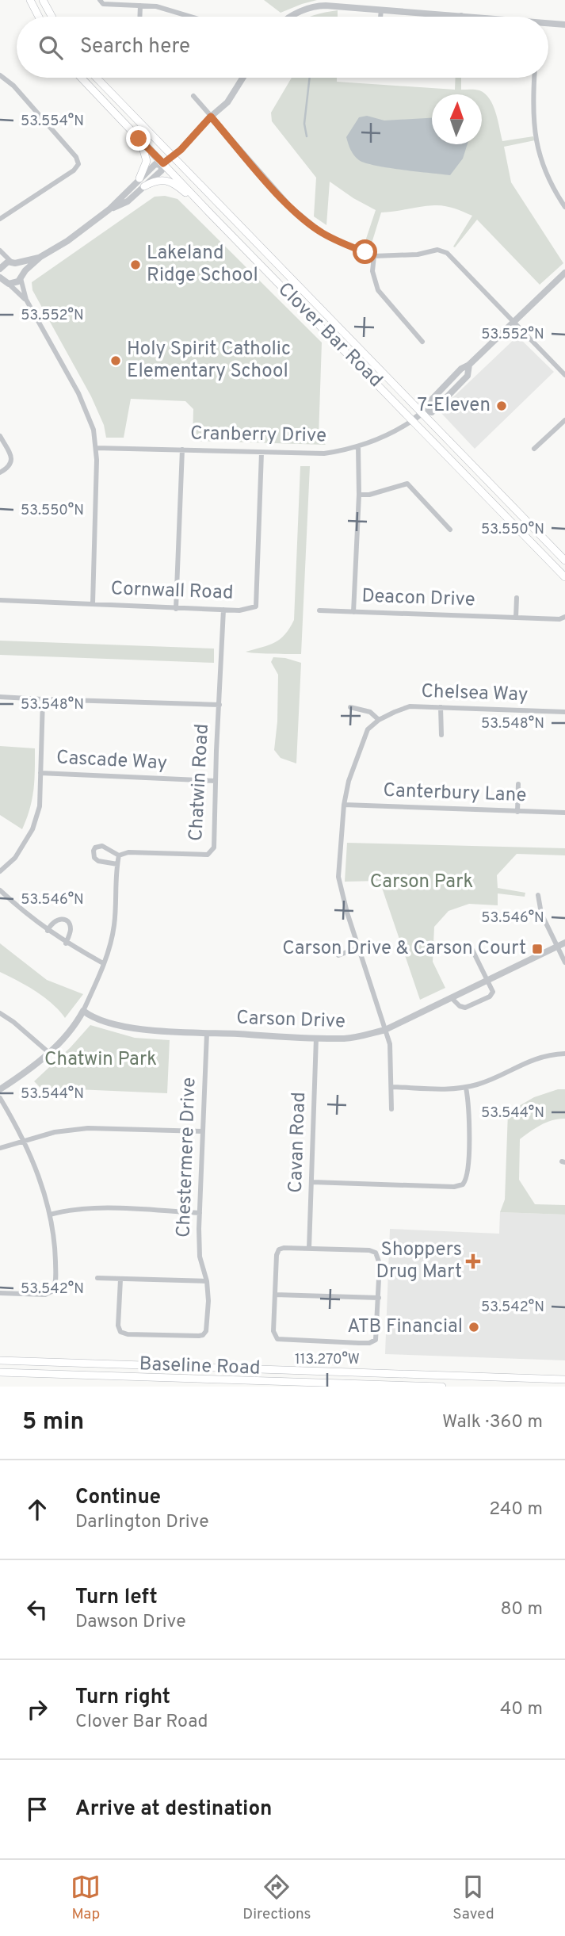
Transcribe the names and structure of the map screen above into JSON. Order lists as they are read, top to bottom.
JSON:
{
  "streets": {
    "main road": ["Clover Bar Road", "Baseline Road"],
    "street": [
      "Cranberry Drive",
      "Cornwall Road",
      "Deacon Drive",
      "Chelsea Way",
      "Cascade Way",
      "Chatwin Road",
      "Canterbury Lane",
      "Carson Drive",
      "Cavan Road",
      "Chestermere Drive"
    ]
  },
  "crossings": [
    ["Clover Bar Road", "Cranberry Drive"],
    ["Cranberry Drive", "Cornwall Road"],
    ["Cornwall Road", "Chatwin Road"],
    ["Chelsea Way", "Canterbury Lane"],
    ["Chelsea Way", "Carson Drive"],
    ["Cascade Way", "Chatwin Road"],
    ["Carson Drive", "Cavan Road"],
    ["Carson Drive", "Chestermere Drive"]
  ],
  "parks": ["Carson Park", "Chatwin Park"],
  "places": {
    "other": [
      "Lakeland Ridge School",
      "Holy Spirit Catholic Elementary School",
      "7-Eleven",
      "ATB Financial"
    ],
    "transit": ["Carson Drive & Carson Court"],
    "health": ["Shoppers Drug Mart"]
  },
  "north": "top",
  "page": {
    "search": "Search here",
    "heading": ["5 min", "Walk · 360 m"],
    "list": [
      ["Continue", "Darlington Drive", "240 m"],
      ["Turn left", "Dawson Drive", "80 m"],
      ["Turn right", "Clover Bar Road", "40 m"],
      "Arrive at destination"
    ],
    "nav": ["Map", "Directions", "Saved"]
  },
  "coordinates": [
    "53.554°N",
    "53.552°N",
    "53.550°N",
    "53.548°N",
    "53.546°N",
    "53.544°N",
    "53.542°N",
    "113.270°W"
  ]
}
